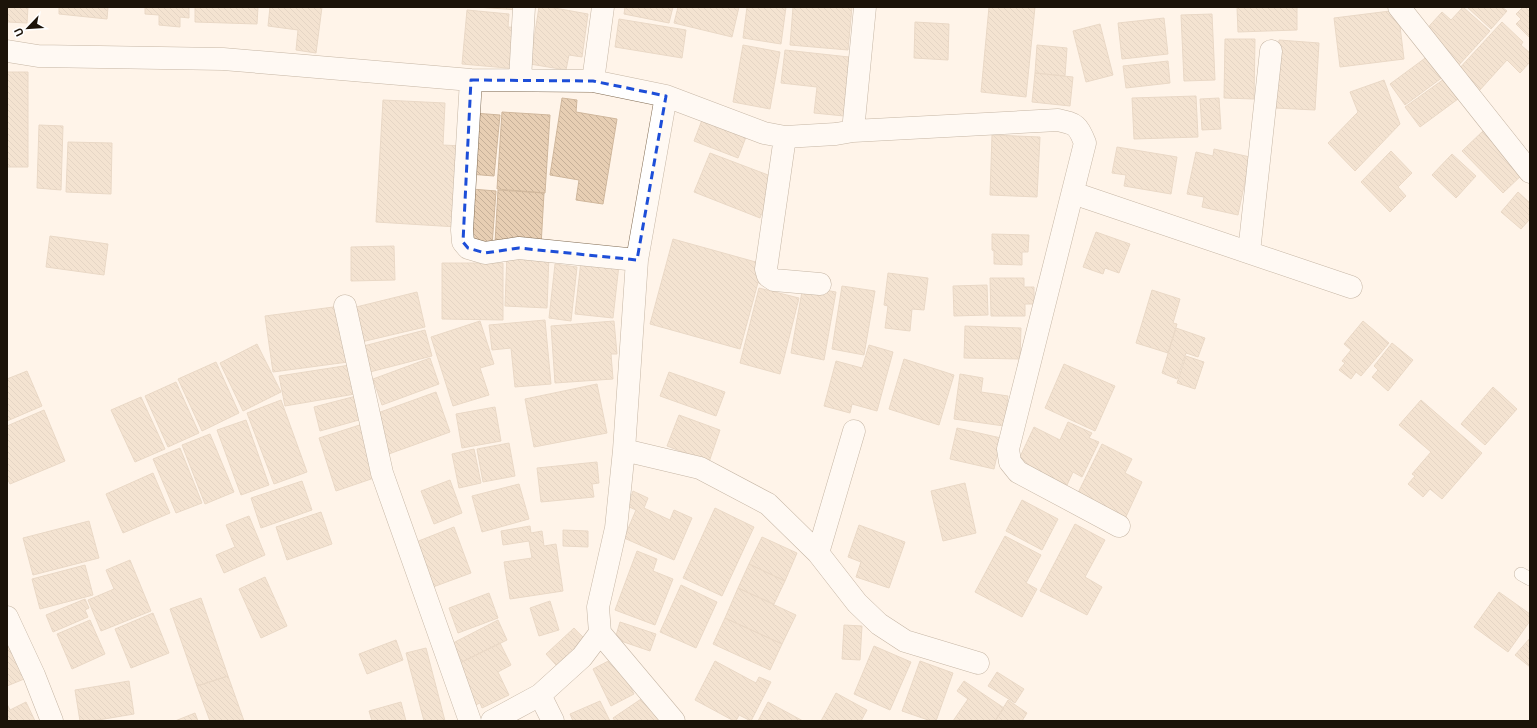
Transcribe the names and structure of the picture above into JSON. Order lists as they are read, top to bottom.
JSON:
{
  "north": "bottom left"
}
